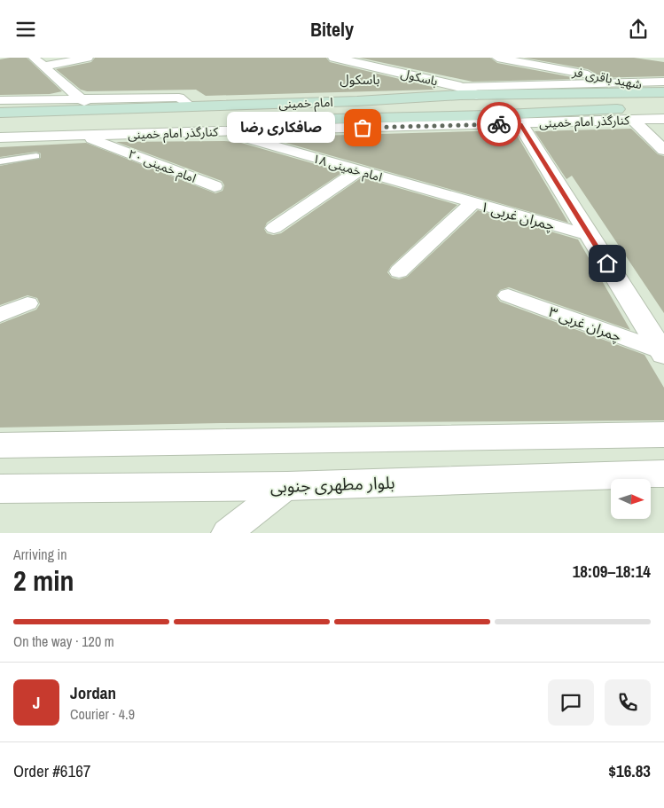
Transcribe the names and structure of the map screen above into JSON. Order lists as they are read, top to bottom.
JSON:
{
  "streets": {
    "main road": ["امام خمینی"],
    "street": [
      "باسکول",
      "شهید باقری فر",
      "کنارگذر امام خمینی",
      "امام خمینی ۲۰",
      "امام خمینی ۱۸",
      "چمران غربی ۱",
      "چمران غربی ۳",
      "بلوار مطهری جنوبی"
    ]
  },
  "crossings": [
    ["باسکول", "امام خمینی"],
    ["شهید باقری فر", "امام خمینی"],
    ["کنارگذر امام خمینی", "امام خمینی ۲۰"],
    ["کنارگذر امام خمینی", "امام خمینی ۱۸"],
    ["امام خمینی ۱۸", "چمران غربی ۱"]
  ],
  "districts": ["باسکول"],
  "places": ["صافکاری رضا"],
  "north": "right",
  "page": {
    "header": "Bitely",
    "bubble": "صافکاری رضا",
    "heading": ["2 min", "Arriving in", "18:09–18:14"],
    "panel": [
      "Jordan",
      "Courier · 4.9",
      "Order #6167",
      "$16.83"
    ],
    "bar": "On the way · 120 m",
    "round": "J"
  }
}
